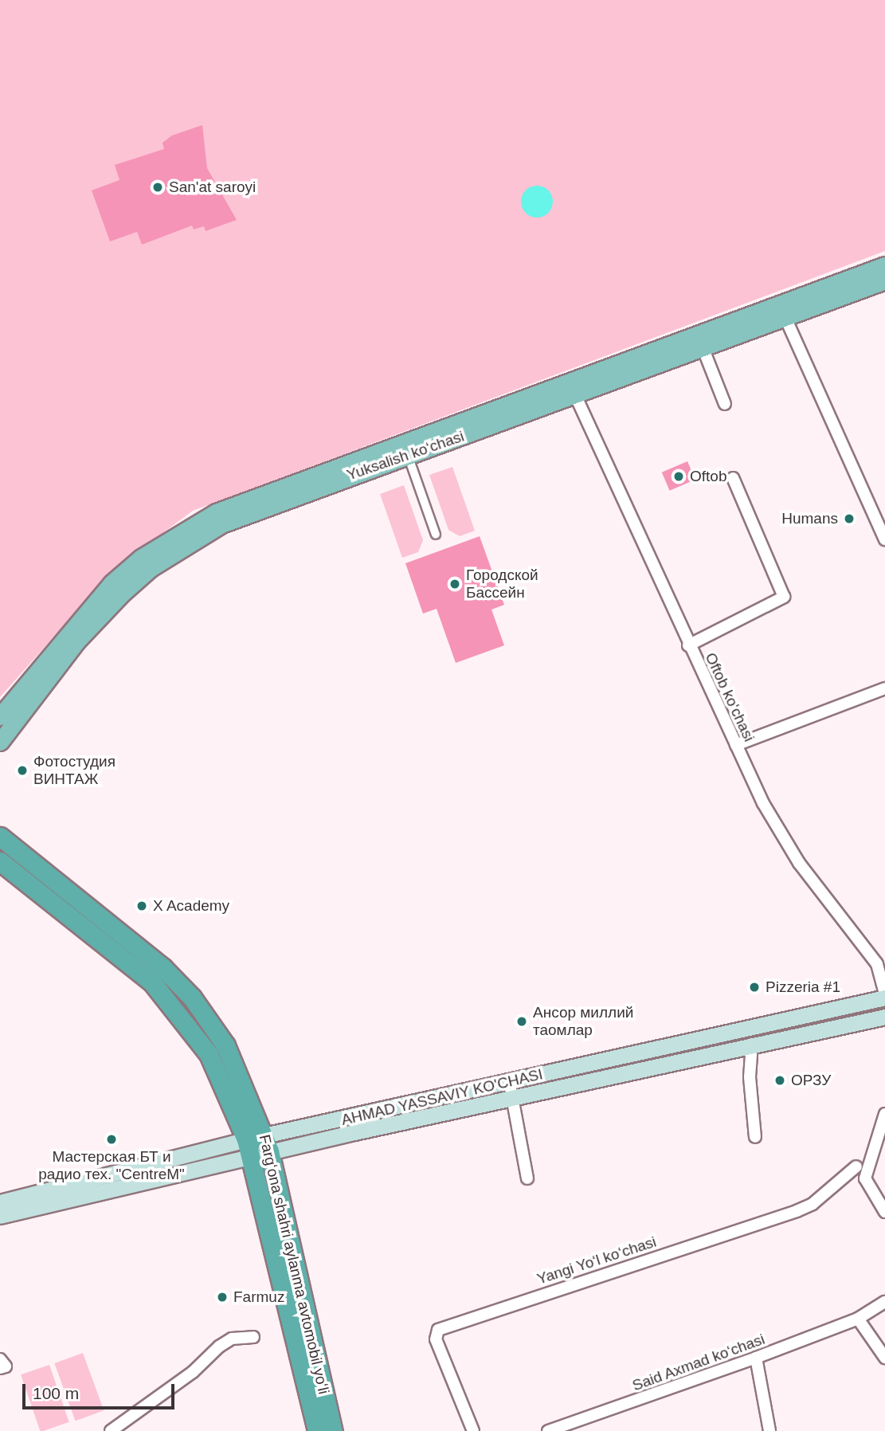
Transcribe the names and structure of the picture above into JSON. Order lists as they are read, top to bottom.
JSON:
{
  "streets": {
    "highway": ["Fargʻona shahri aylanma avtomobil yoʻli"],
    "main road": ["Yuksalish koʻchasi", "AHMAD YASSAVIY KO'CHASI"],
    "street": ["Oftob koʻchasi", "Yangi Yoʻl koʻchasi", "Said Axmad koʻchasi"]
  },
  "crossings": [
    ["Yuksalish koʻchasi", "Oftob koʻchasi"],
    ["Oftob koʻchasi", "AHMAD YASSAVIY KO'CHASI"],
    ["AHMAD YASSAVIY KO'CHASI", "Fargʻona shahri aylanma avtomobil yoʻli"]
  ],
  "places": [
    "San'at saroyi",
    "Oftob",
    "Humans",
    "Городской Бассейн",
    "Фотостудия ВИНТАЖ",
    "X Academy",
    "Pizzeria #1",
    "Ансор миллий таомлар",
    "ОРЗУ",
    "Мастерская БТ и радио тех. \"CentreM\"",
    "Farmuz"
  ],
  "scale_bar": "100 m"
}
